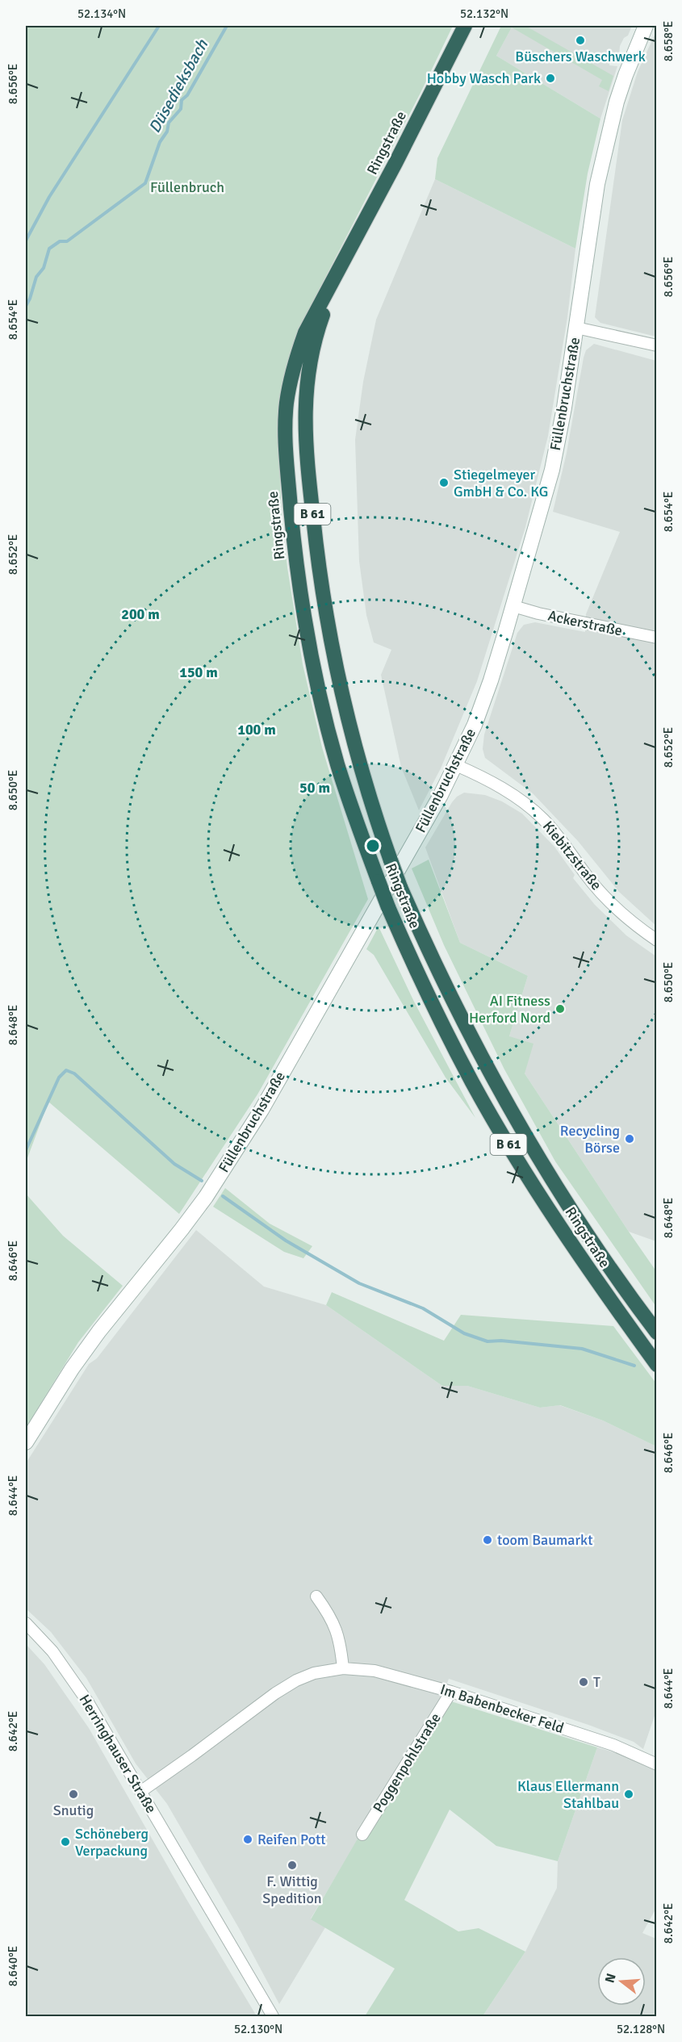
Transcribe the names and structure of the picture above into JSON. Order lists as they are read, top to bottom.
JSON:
{
  "streets": {
    "highway": ["Ringstraße", "B 61"],
    "street": [
      "Füllenbruchstraße",
      "Ackerstraße",
      "Kiebitzstraße",
      "Im Babenbecker Feld",
      "Herringhauser Straße",
      "Poggenpohlstraße"
    ]
  },
  "crossings": [
    ["Füllenbruchstraße", "Ackerstraße"],
    ["Füllenbruchstraße", "Kiebitzstraße"],
    ["Im Babenbecker Feld", "Herringhauser Straße"],
    ["Im Babenbecker Feld", "Poggenpohlstraße"]
  ],
  "water": ["Düsedieksbach"],
  "parks": ["Füllenbruch"],
  "places": [
    "Büschers Waschwerk",
    "Hobby Wasch Park",
    "Stiegelmeyer GmbH & Co. KG",
    "AI Fitness Herford Nord",
    "Recycling Börse",
    "toom Baumarkt",
    "T",
    "Snutig",
    "Klaus Ellermann Stahlbau",
    "Reifen Pott",
    "Schöneberg Verpackung",
    "F. Wittig Spedition"
  ],
  "north": "left",
  "coordinates": [
    "52.134°N",
    "52.132°N",
    "8.658°E",
    "8.656°E",
    "8.654°E",
    "8.652°E",
    "8.650°E",
    "8.648°E",
    "8.646°E",
    "8.644°E",
    "8.642°E",
    "8.640°E",
    "52.130°N",
    "52.128°N"
  ],
  "rings": [
    "200 m",
    "150 m",
    "100 m",
    "50 m"
  ]
}
